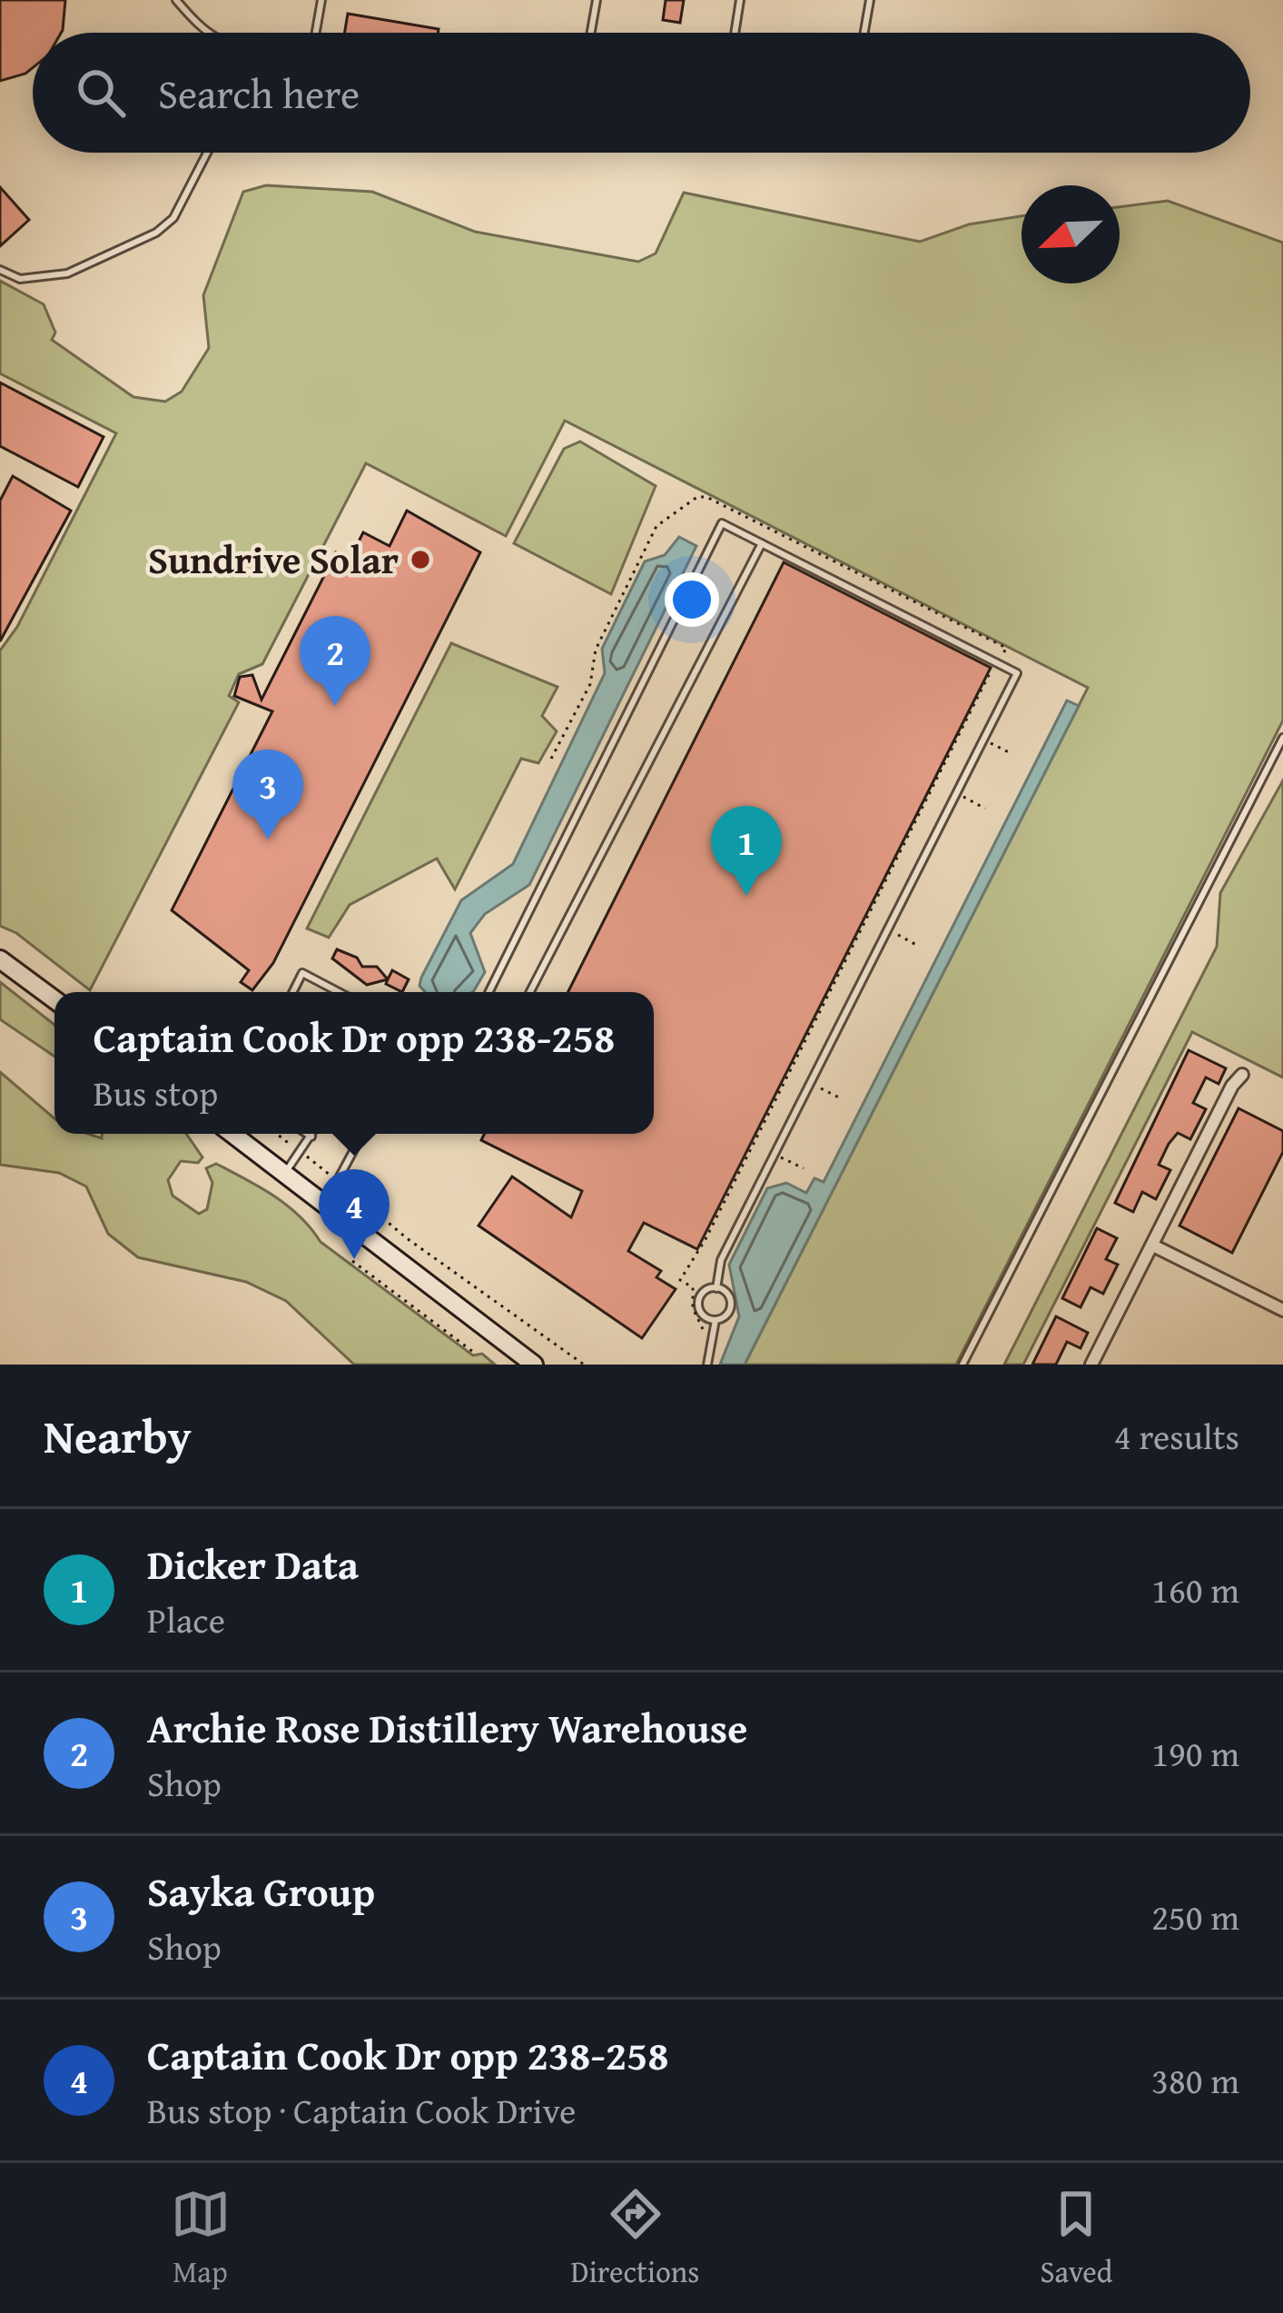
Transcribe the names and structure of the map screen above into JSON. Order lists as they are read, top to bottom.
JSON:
{
  "places": ["Sundrive Solar"],
  "north": "bottom left",
  "page": {
    "search": "Search here",
    "pins": [
      "2",
      "3",
      "1",
      "4"
    ],
    "popup": ["Captain Cook Dr opp 238-258", "Bus stop"],
    "heading": ["Nearby", "4 results"],
    "list": [
      {
        "mark": "1",
        "name": "Dicker Data",
        "note": "Place",
        "value": "160 m"
      },
      {
        "mark": "2",
        "name": "Archie Rose Distillery Warehouse",
        "note": "Shop",
        "value": "190 m"
      },
      {
        "mark": "3",
        "name": "Sayka Group",
        "note": "Shop",
        "value": "250 m"
      },
      {
        "mark": "4",
        "name": "Captain Cook Dr opp 238-258",
        "note": "Bus stop · Captain Cook Drive",
        "value": "380 m"
      }
    ],
    "nav": ["Map", "Directions", "Saved"]
  }
}
